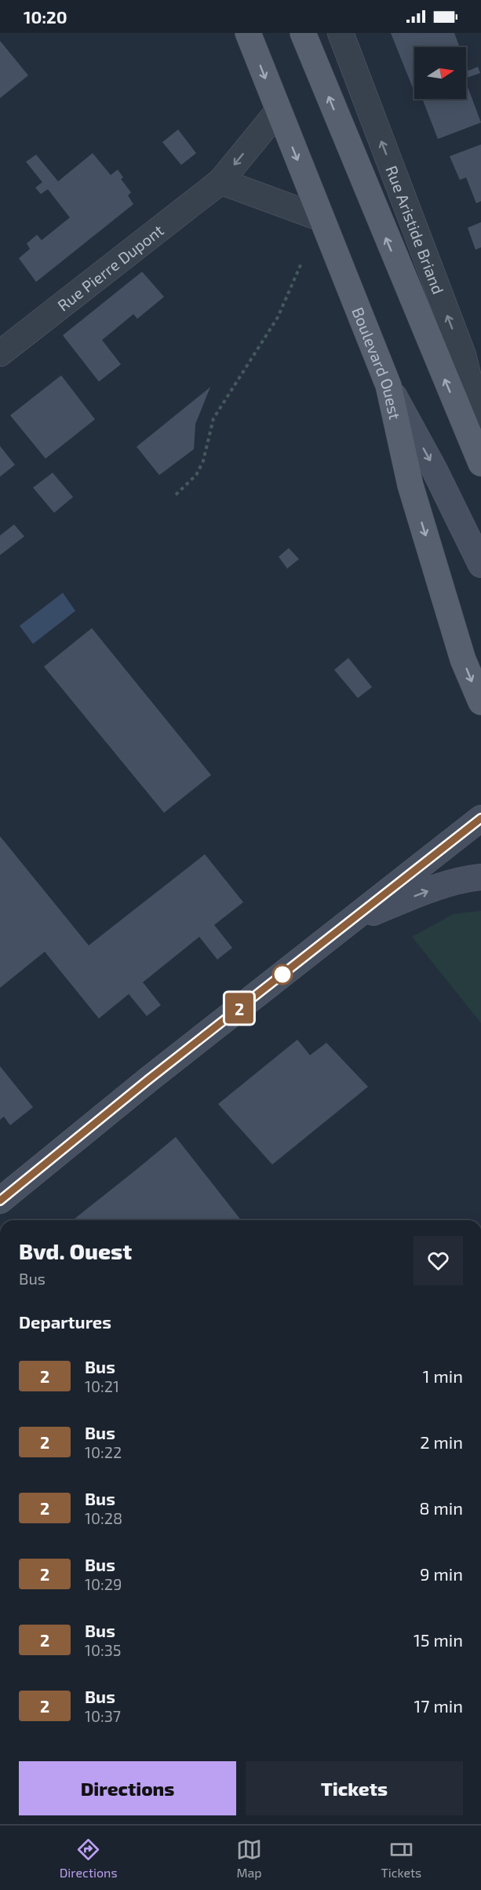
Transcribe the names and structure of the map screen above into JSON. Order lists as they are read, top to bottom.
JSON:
{
  "streets": {
    "main road": ["Boulevard Ouest"],
    "street": ["Rue Aristide Briand", "Rue Pierre Dupont"]
  },
  "crossings": [
    ["Rue Pierre Dupont", "Boulevard Ouest"]
  ],
  "one_way": ["Rue Aristide Briand"],
  "lines": ["bus line 2"],
  "north": "right",
  "page": {
    "status": "10:20",
    "on_map": "2",
    "heading": [
      ["Bvd. Ouest", "Bus"],
      "Departures"
    ],
    "list": [
      {
        "mark": "2",
        "name": "Bus",
        "note": "10:21",
        "value": "1 min"
      },
      {
        "mark": "2",
        "name": "Bus",
        "note": "10:22",
        "value": "2 min"
      },
      {
        "mark": "2",
        "name": "Bus",
        "note": "10:28",
        "value": "8 min"
      },
      {
        "mark": "2",
        "name": "Bus",
        "note": "10:29",
        "value": "9 min"
      },
      {
        "mark": "2",
        "name": "Bus",
        "note": "10:35",
        "value": "15 min"
      },
      {
        "mark": "2",
        "name": "Bus",
        "note": "10:37",
        "value": "17 min"
      }
    ],
    "buttons": ["Directions", "Tickets"],
    "tabs": ["Directions", "Map", "Tickets"]
  }
}
